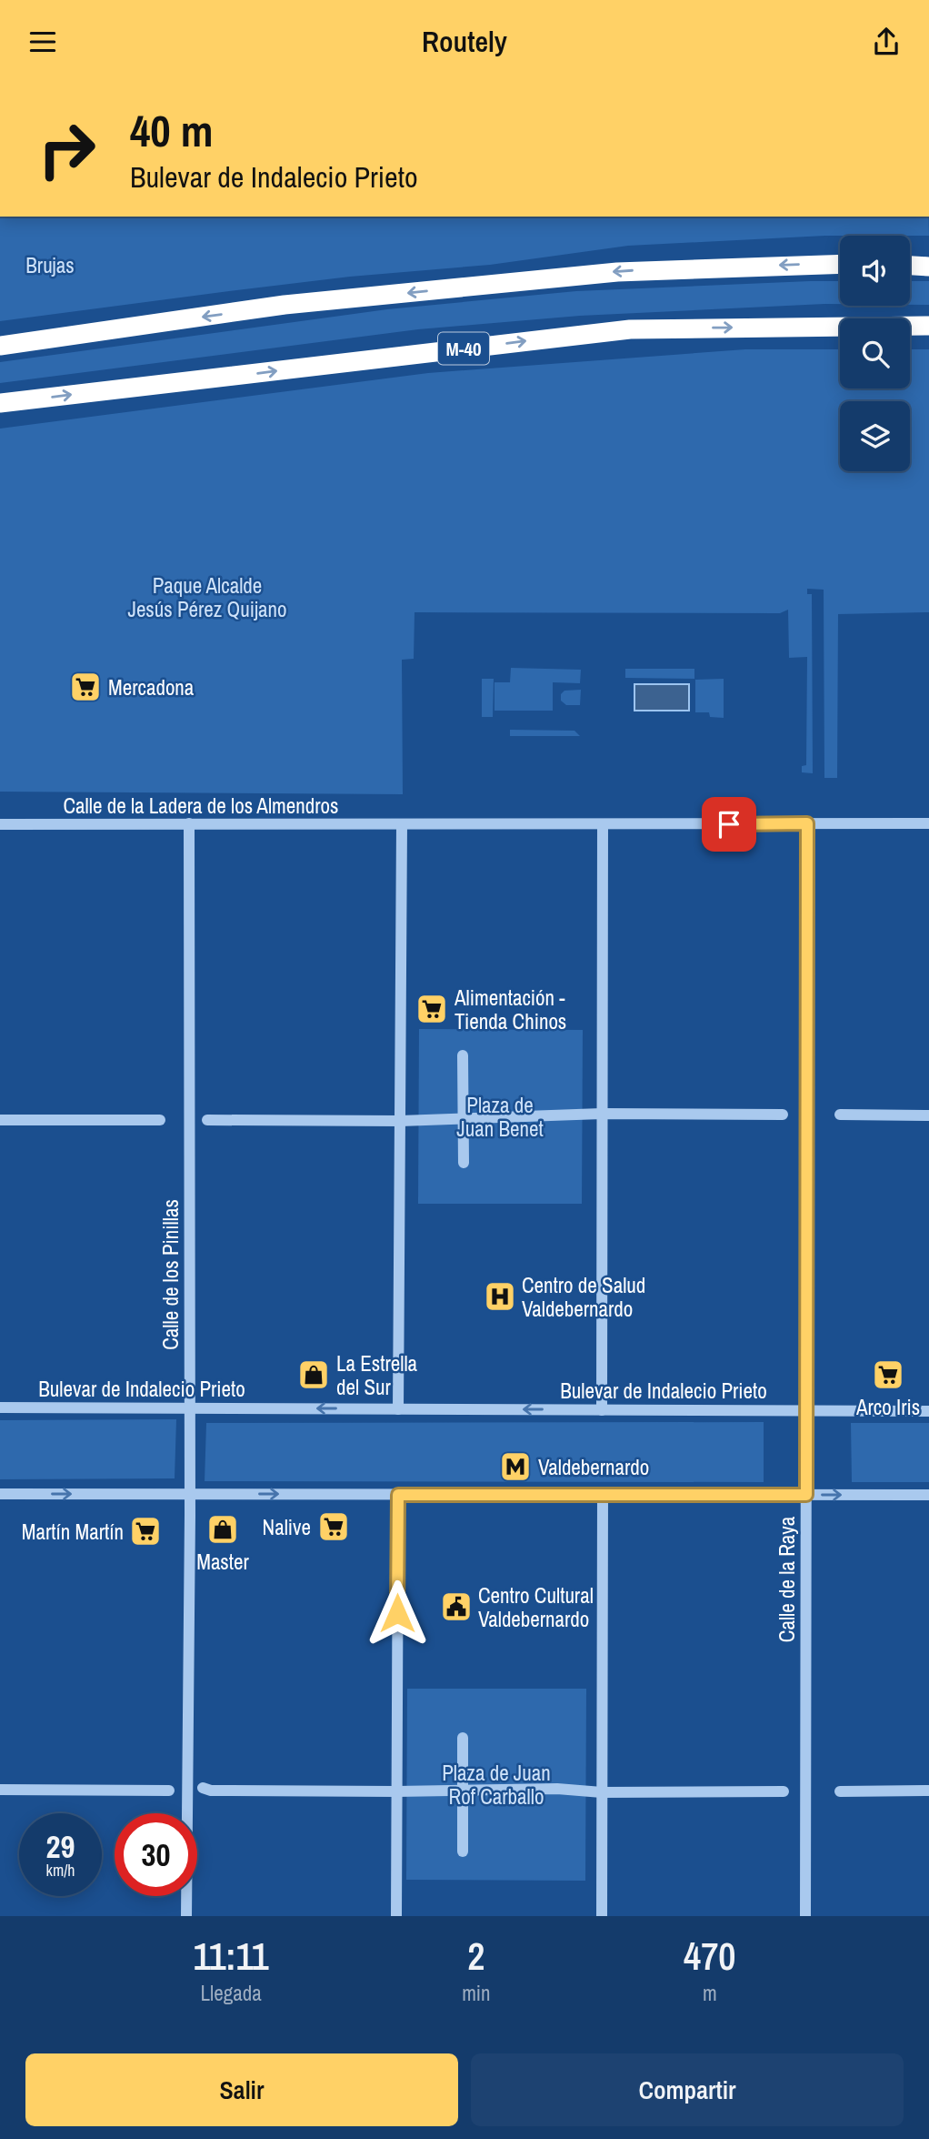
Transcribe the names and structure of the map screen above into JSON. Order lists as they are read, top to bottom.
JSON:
{
  "streets": {
    "highway": ["M-40"],
    "street": [
      "Calle de la Ladera de los Almendros",
      "Calle de los Pinillas",
      "Bulevar de Indalecio Prieto",
      "Calle de la Raya"
    ]
  },
  "crossings": [
    ["Calle de la Ladera de los Almendros", "Calle de los Pinillas"],
    ["Calle de la Ladera de los Almendros", "Calle de la Raya"],
    ["Calle de los Pinillas", "Bulevar de Indalecio Prieto"],
    ["Bulevar de Indalecio Prieto", "Calle de la Raya"]
  ],
  "parks": [
    "Brujas",
    "Paque Alcalde Jesús Pérez Quijano",
    "Plaza de Juan Benet",
    "Plaza de Juan Rof Carballo"
  ],
  "places": {
    "supermarket": [
      "Mercadona",
      "Alimentación - Tienda Chinos",
      "Arco Iris",
      "Nalive",
      "Martín Martín"
    ],
    "hospital": ["Centro de Salud Valdebernardo"],
    "shop": ["La Estrella del Sur", "Master"],
    "metro station": ["Valdebernardo"],
    "public building": ["Centro Cultural Valdebernardo"]
  },
  "page": {
    "header": "Routely",
    "turn": ["40 m", "Bulevar de Indalecio Prieto"],
    "speed": "29 km/h",
    "limit": "30",
    "eta": [
      "11:11",
      "Llegada",
      "2",
      "min",
      "470",
      "m"
    ],
    "buttons": ["Salir", "Compartir"]
  }
}
